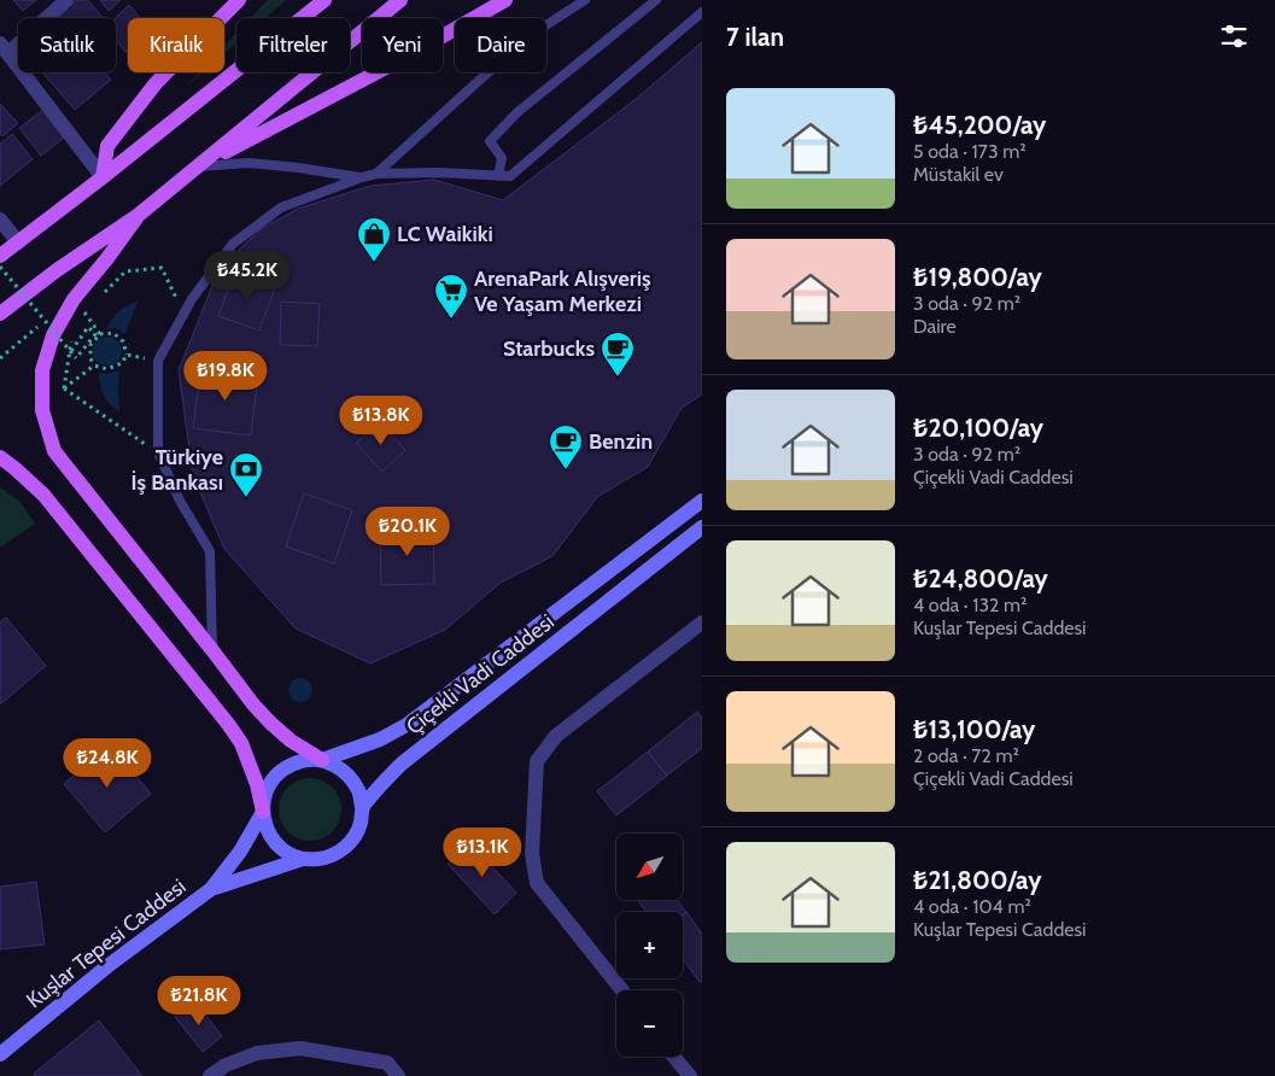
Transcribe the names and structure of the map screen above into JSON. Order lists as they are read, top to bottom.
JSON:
{
  "streets": {
    "street": ["Çiçekli Vadi Caddesi", "Kuşlar Tepesi Caddesi"]
  },
  "crossings": [
    ["Çiçekli Vadi Caddesi", "Kuşlar Tepesi Caddesi"]
  ],
  "places": {
    "shop": ["LC Waikiki"],
    "supermarket": ["ArenaPark Alışveriş Ve Yaşam Merkezi"],
    "cafe": ["Starbucks", "Benzin"],
    "bank": ["Türkiye İş Bankası"]
  },
  "north": "bottom left",
  "page": {
    "heading": "7 ilan",
    "chip": [
      "Satılık",
      "Kiralık",
      "Filtreler",
      "Yeni",
      "Daire"
    ],
    "list": [
      {
        "name": "₺45,200/ay",
        "note": "5 oda · 173 m² · Müstakil ev"
      },
      {
        "name": "₺19,800/ay",
        "note": "3 oda · 92 m² · Daire"
      },
      {
        "name": "₺20,100/ay",
        "note": "3 oda · 92 m² · Çiçekli Vadi Caddesi"
      },
      {
        "name": "₺24,800/ay",
        "note": "4 oda · 132 m² · Kuşlar Tepesi Caddesi"
      },
      {
        "name": "₺13,100/ay",
        "note": "2 oda · 72 m² · Çiçekli Vadi Caddesi"
      },
      {
        "name": "₺21,800/ay",
        "note": "4 oda · 104 m² · Kuşlar Tepesi Caddesi"
      }
    ],
    "price": [
      "₺45.2K",
      "₺19.8K",
      "₺13.8K",
      "₺20.1K",
      "₺24.8K",
      "₺13.1K",
      "₺21.8K"
    ],
    "map_buttons": ["+", "−"]
  }
}
